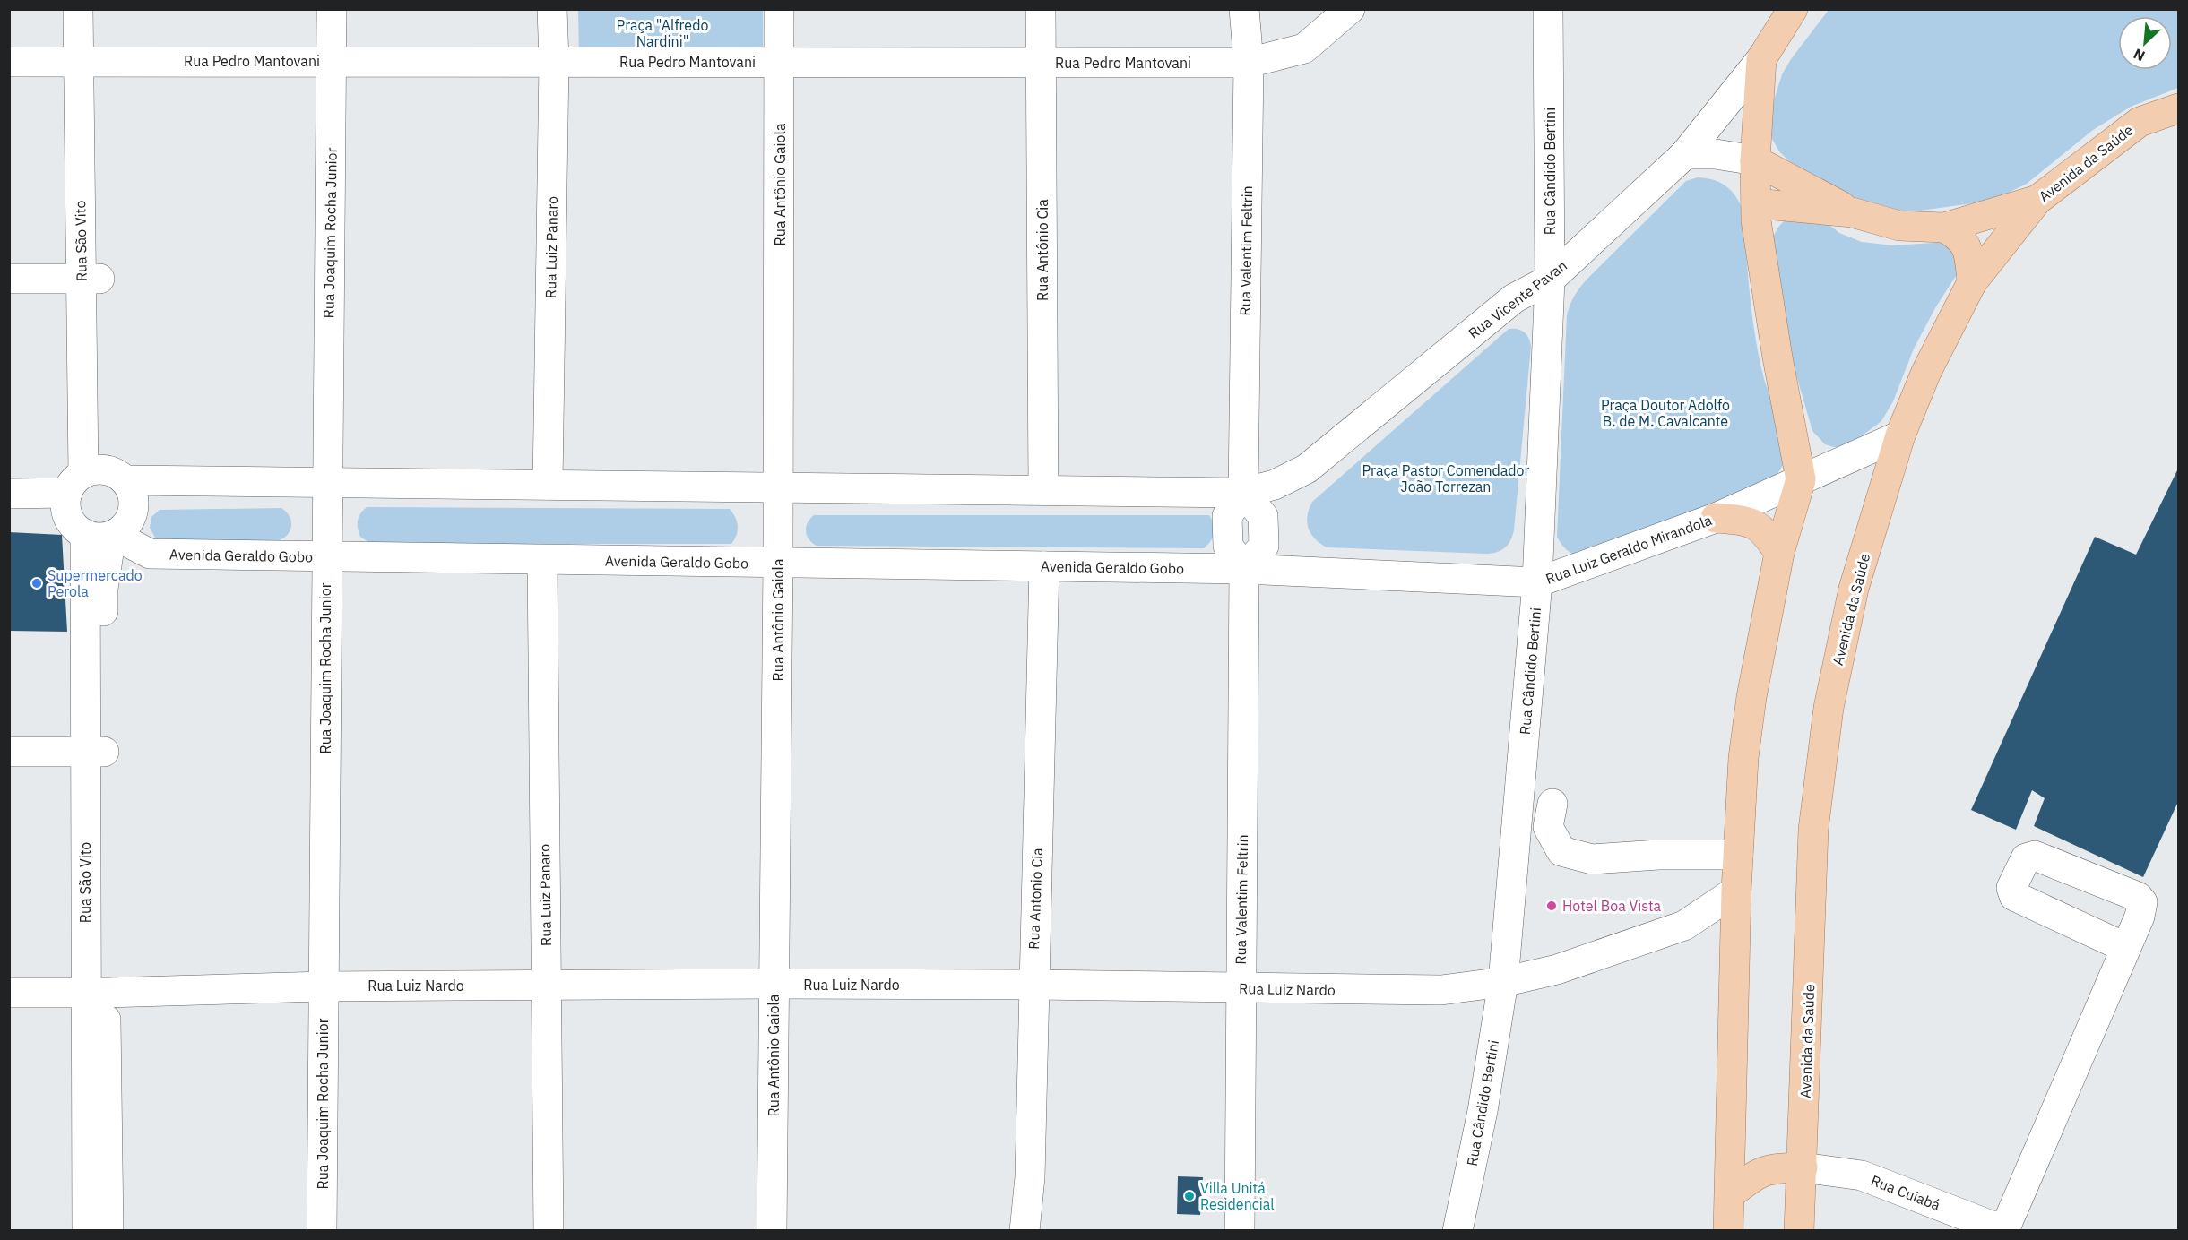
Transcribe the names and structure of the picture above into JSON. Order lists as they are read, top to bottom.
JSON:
{
  "streets": {
    "main road": ["Avenida da Saúde"],
    "street": [
      "Rua Pedro Mantovani",
      "Rua Cândido Bertini",
      "Rua Antônio Gaiola",
      "Rua Joaquim Rocha Junior",
      "Rua São Vito",
      "Rua Luiz Panaro",
      "Rua Antônio Cia",
      "Rua Valentim Feltrin",
      "Rua Vicente Pavan",
      "Rua Luiz Geraldo Mirandola",
      "Avenida Geraldo Gobo",
      "Rua Antonio Cia",
      "Rua Luiz Nardo",
      "Rua Cuiabá"
    ]
  },
  "crossings": [
    ["Rua Pedro Mantovani", "Rua Antônio Gaiola"],
    ["Rua Pedro Mantovani", "Rua Joaquim Rocha Junior"],
    ["Rua Pedro Mantovani", "Rua São Vito"],
    ["Rua Pedro Mantovani", "Rua Luiz Panaro"],
    ["Rua Pedro Mantovani", "Rua Antônio Cia"],
    ["Rua Pedro Mantovani", "Rua Valentim Feltrin"],
    ["Avenida da Saúde", "Rua Luiz Geraldo Mirandola"],
    ["Avenida da Saúde", "Rua Cuiabá"],
    ["Rua Cândido Bertini", "Rua Vicente Pavan"],
    ["Rua Cândido Bertini", "Rua Luiz Geraldo Mirandola"],
    ["Rua Cândido Bertini", "Rua Luiz Nardo"],
    ["Rua Antônio Gaiola", "Avenida Geraldo Gobo"],
    ["Rua Antônio Gaiola", "Rua Luiz Nardo"],
    ["Rua Joaquim Rocha Junior", "Avenida Geraldo Gobo"],
    ["Rua Joaquim Rocha Junior", "Rua Luiz Nardo"],
    ["Rua São Vito", "Avenida Geraldo Gobo"],
    ["Rua São Vito", "Rua Luiz Nardo"],
    ["Rua Luiz Panaro", "Avenida Geraldo Gobo"],
    ["Rua Luiz Panaro", "Rua Luiz Nardo"],
    ["Rua Valentim Feltrin", "Rua Vicente Pavan"],
    ["Rua Valentim Feltrin", "Rua Luiz Geraldo Mirandola"],
    ["Rua Valentim Feltrin", "Avenida Geraldo Gobo"],
    ["Rua Valentim Feltrin", "Rua Luiz Nardo"],
    ["Rua Luiz Geraldo Mirandola", "Avenida Geraldo Gobo"],
    ["Avenida Geraldo Gobo", "Rua Antonio Cia"],
    ["Rua Antonio Cia", "Rua Luiz Nardo"]
  ],
  "parks": ["Praça \"Alfredo Nardini\"", "Praça Doutor Adolfo B. de M. Cavalcante", "Praça Pastor Comendador João Torrezan"],
  "places": ["Supermercado Perola", "Hotel Boa Vista", "Villa Unitá Residencial"],
  "north": "bottom left"
}
